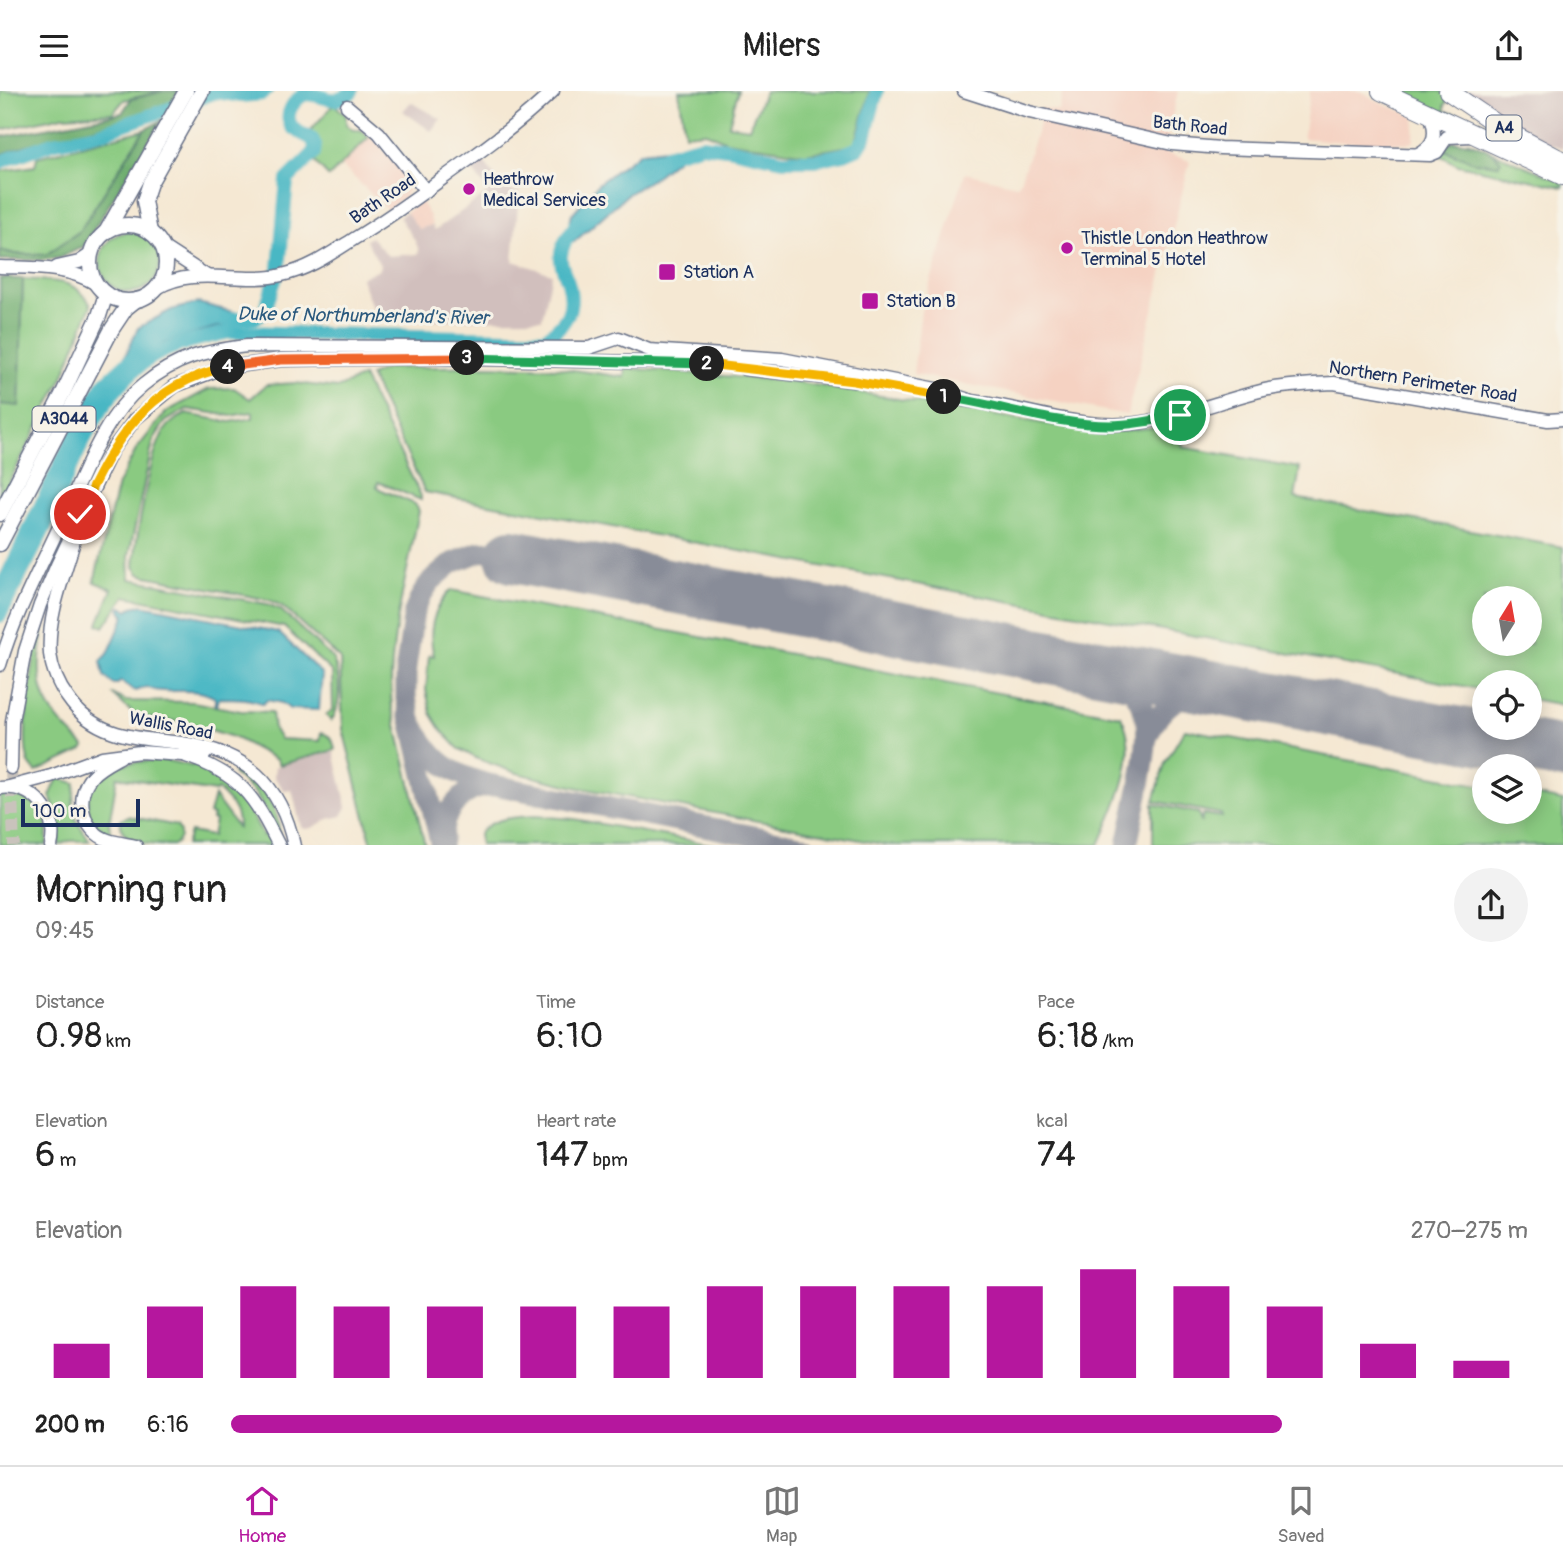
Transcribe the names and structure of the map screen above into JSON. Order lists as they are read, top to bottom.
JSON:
{
  "streets": {
    "highway": ["A4"],
    "main road": ["A3044"],
    "street": ["Bath Road", "Northern Perimeter Road", "Wallis Road"]
  },
  "crossings": [
    ["Bath Road", "A3044"]
  ],
  "water": ["Duke of Northumberland's River"],
  "places": {
    "other": ["Heathrow Medical Services", "Thistle London Heathrow Terminal 5 Hotel"],
    "transit": ["Station A", "Station B"]
  },
  "scale_bar": "100 m",
  "north": "top",
  "page": {
    "header": "Milers",
    "pins": [
      "3",
      "2",
      "4",
      "1"
    ],
    "scale": "100 m",
    "heading": ["Morning run", "09:45"],
    "stats": [
      ["Distance", "0.98 km"],
      ["Time", "6:10"],
      ["Pace", "6:18 /km"],
      ["Elevation", "6 m"],
      ["Heart rate", "147 bpm"],
      ["kcal", "74"]
    ],
    "chart": ["Elevation", "270–275 m"],
    "list": [
      {
        "name": "200 m",
        "note": "6:16"
      }
    ],
    "tabs": ["Home", "Map", "Saved"]
  }
}
